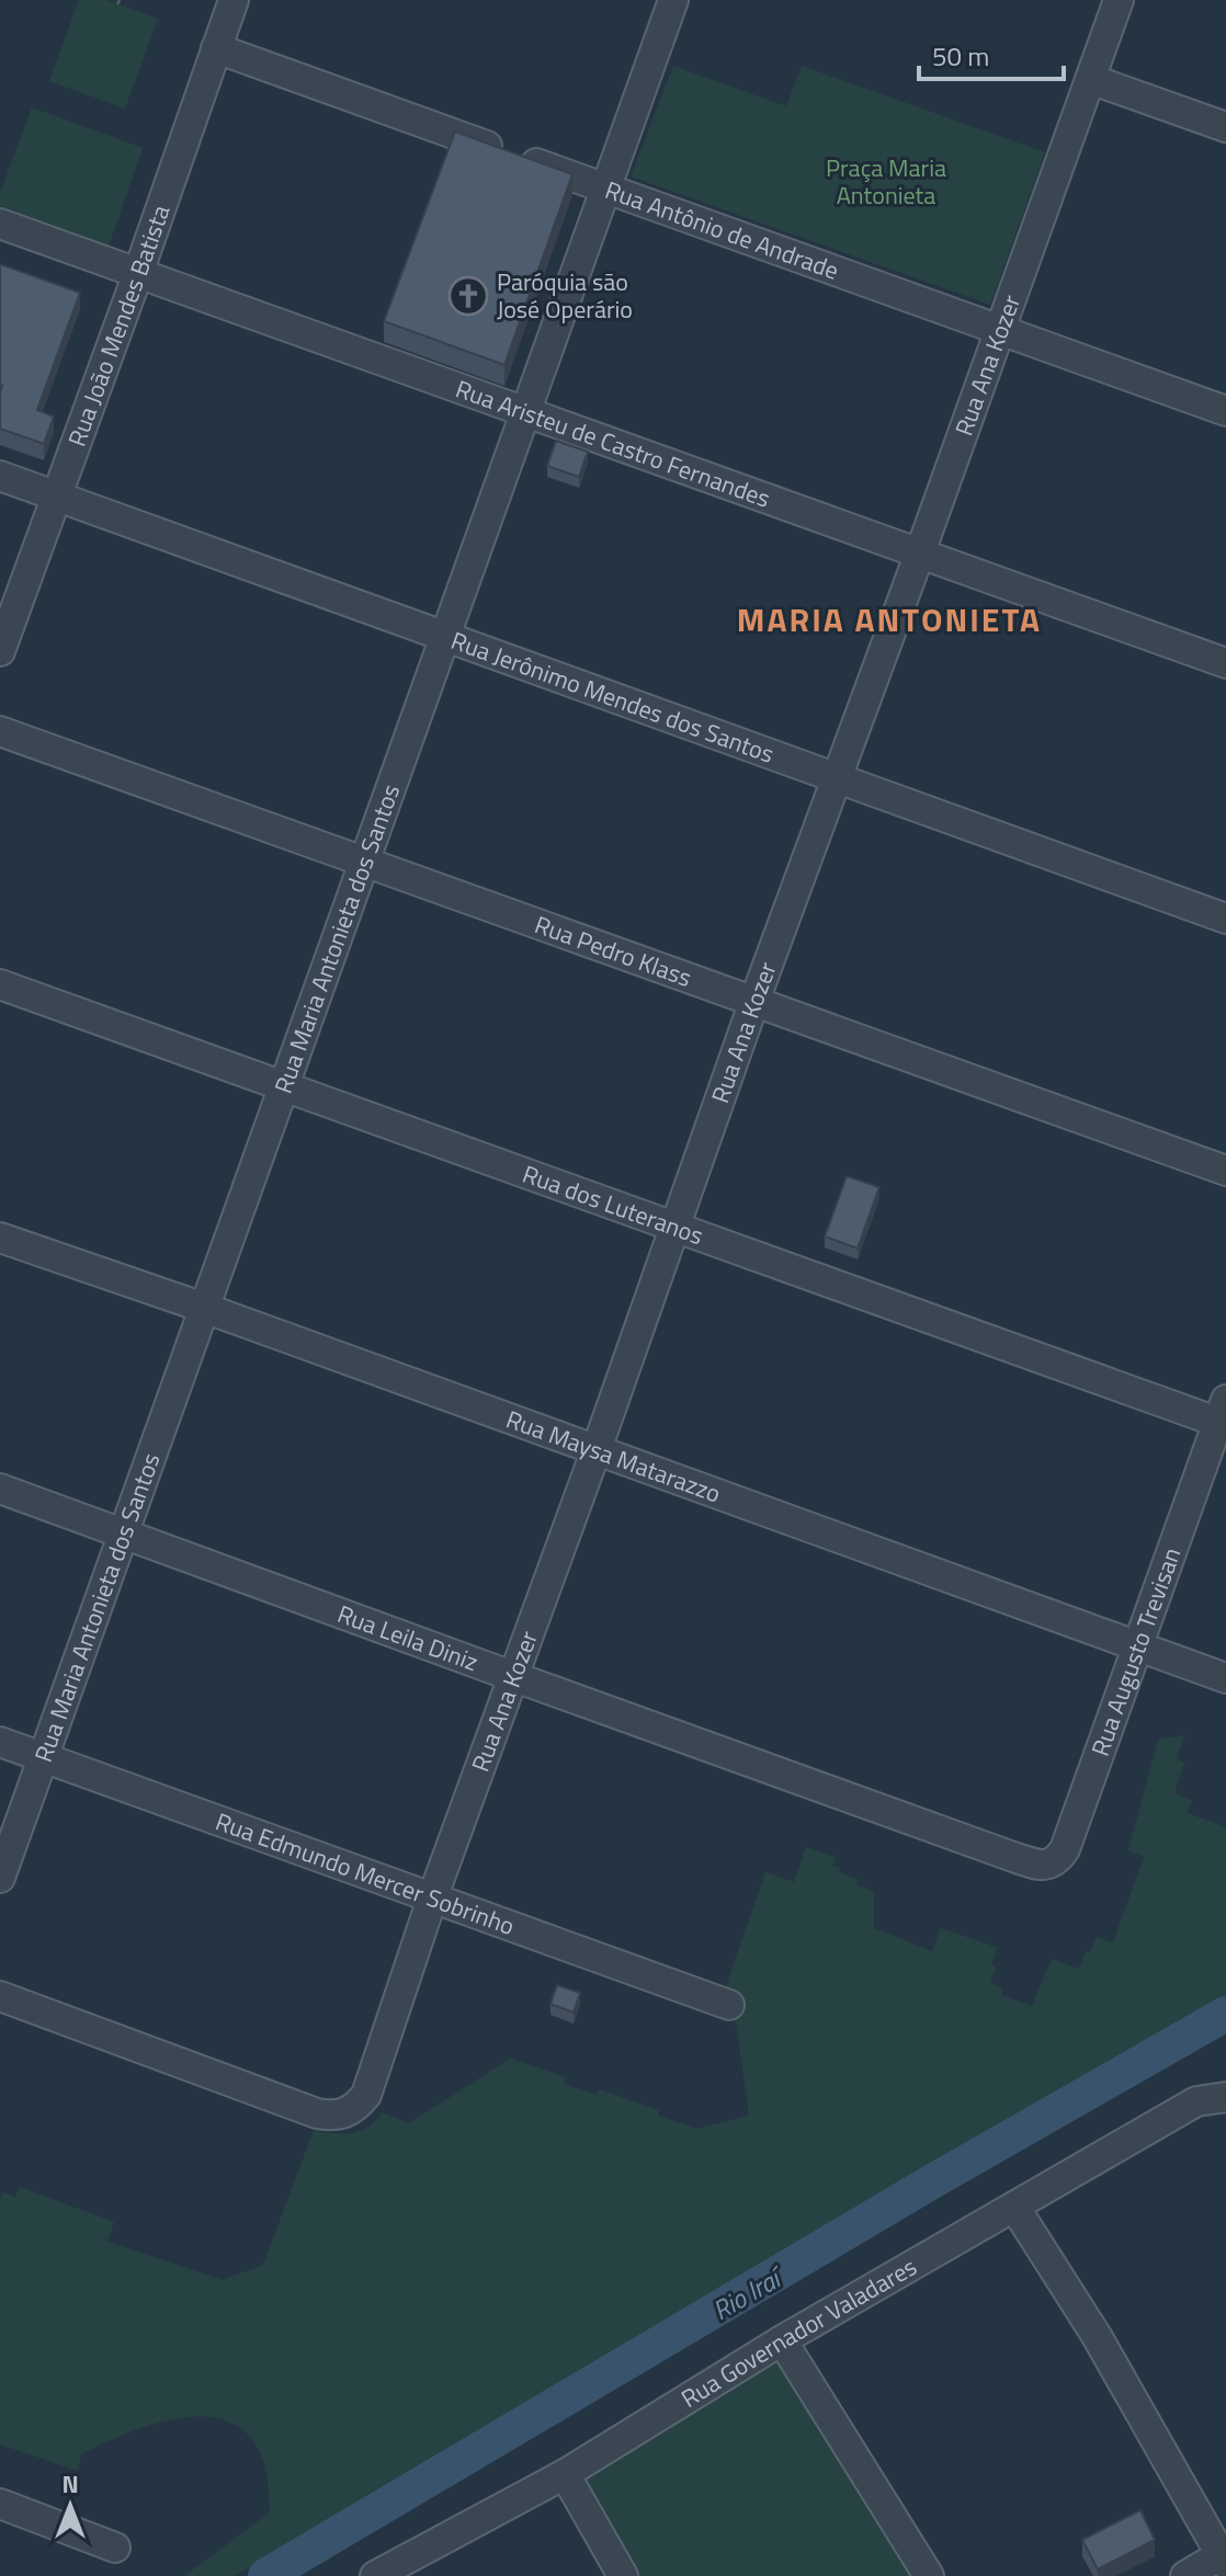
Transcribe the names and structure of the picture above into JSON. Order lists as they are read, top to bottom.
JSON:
{
  "streets": {
    "street": [
      "Rua Antônio de Andrade",
      "Rua João Mendes Batista",
      "Rua Ana Kozer",
      "Rua Aristeu de Castro Fernandes",
      "Rua Jerônimo Mendes dos Santos",
      "Rua Maria Antonieta dos Santos",
      "Rua Pedro Klass",
      "Rua dos Luteranos",
      "Rua Maysa Matarazzo",
      "Rua Leila Diniz",
      "Rua Augusto Trevisan",
      "Rua Edmundo Mercer Sobrinho",
      "Rua Governador Valadares"
    ]
  },
  "crossings": [
    ["Rua Antônio de Andrade", "Rua João Mendes Batista"],
    ["Rua Antônio de Andrade", "Rua Ana Kozer"],
    ["Rua Antônio de Andrade", "Rua Maria Antonieta dos Santos"],
    ["Rua João Mendes Batista", "Rua Aristeu de Castro Fernandes"],
    ["Rua João Mendes Batista", "Rua Jerônimo Mendes dos Santos"],
    ["Rua Ana Kozer", "Rua Aristeu de Castro Fernandes"],
    ["Rua Ana Kozer", "Rua Jerônimo Mendes dos Santos"],
    ["Rua Ana Kozer", "Rua Pedro Klass"],
    ["Rua Ana Kozer", "Rua dos Luteranos"],
    ["Rua Ana Kozer", "Rua Maysa Matarazzo"],
    ["Rua Ana Kozer", "Rua Leila Diniz"],
    ["Rua Ana Kozer", "Rua Edmundo Mercer Sobrinho"],
    ["Rua Aristeu de Castro Fernandes", "Rua Maria Antonieta dos Santos"],
    ["Rua Jerônimo Mendes dos Santos", "Rua Maria Antonieta dos Santos"],
    ["Rua Maria Antonieta dos Santos", "Rua Pedro Klass"],
    ["Rua Maria Antonieta dos Santos", "Rua dos Luteranos"],
    ["Rua Maria Antonieta dos Santos", "Rua Maysa Matarazzo"],
    ["Rua Maria Antonieta dos Santos", "Rua Leila Diniz"],
    ["Rua Maria Antonieta dos Santos", "Rua Edmundo Mercer Sobrinho"],
    ["Rua dos Luteranos", "Rua Augusto Trevisan"],
    ["Rua Maysa Matarazzo", "Rua Augusto Trevisan"],
    ["Rua Leila Diniz", "Rua Augusto Trevisan"]
  ],
  "districts": ["MARIA ANTONIETA"],
  "water": ["Rio Iraí"],
  "parks": ["Praça Maria Antonieta"],
  "places": {
    "church": ["Paróquia são José Operário"]
  },
  "scale_bar": "50 m",
  "north": "top"
}
